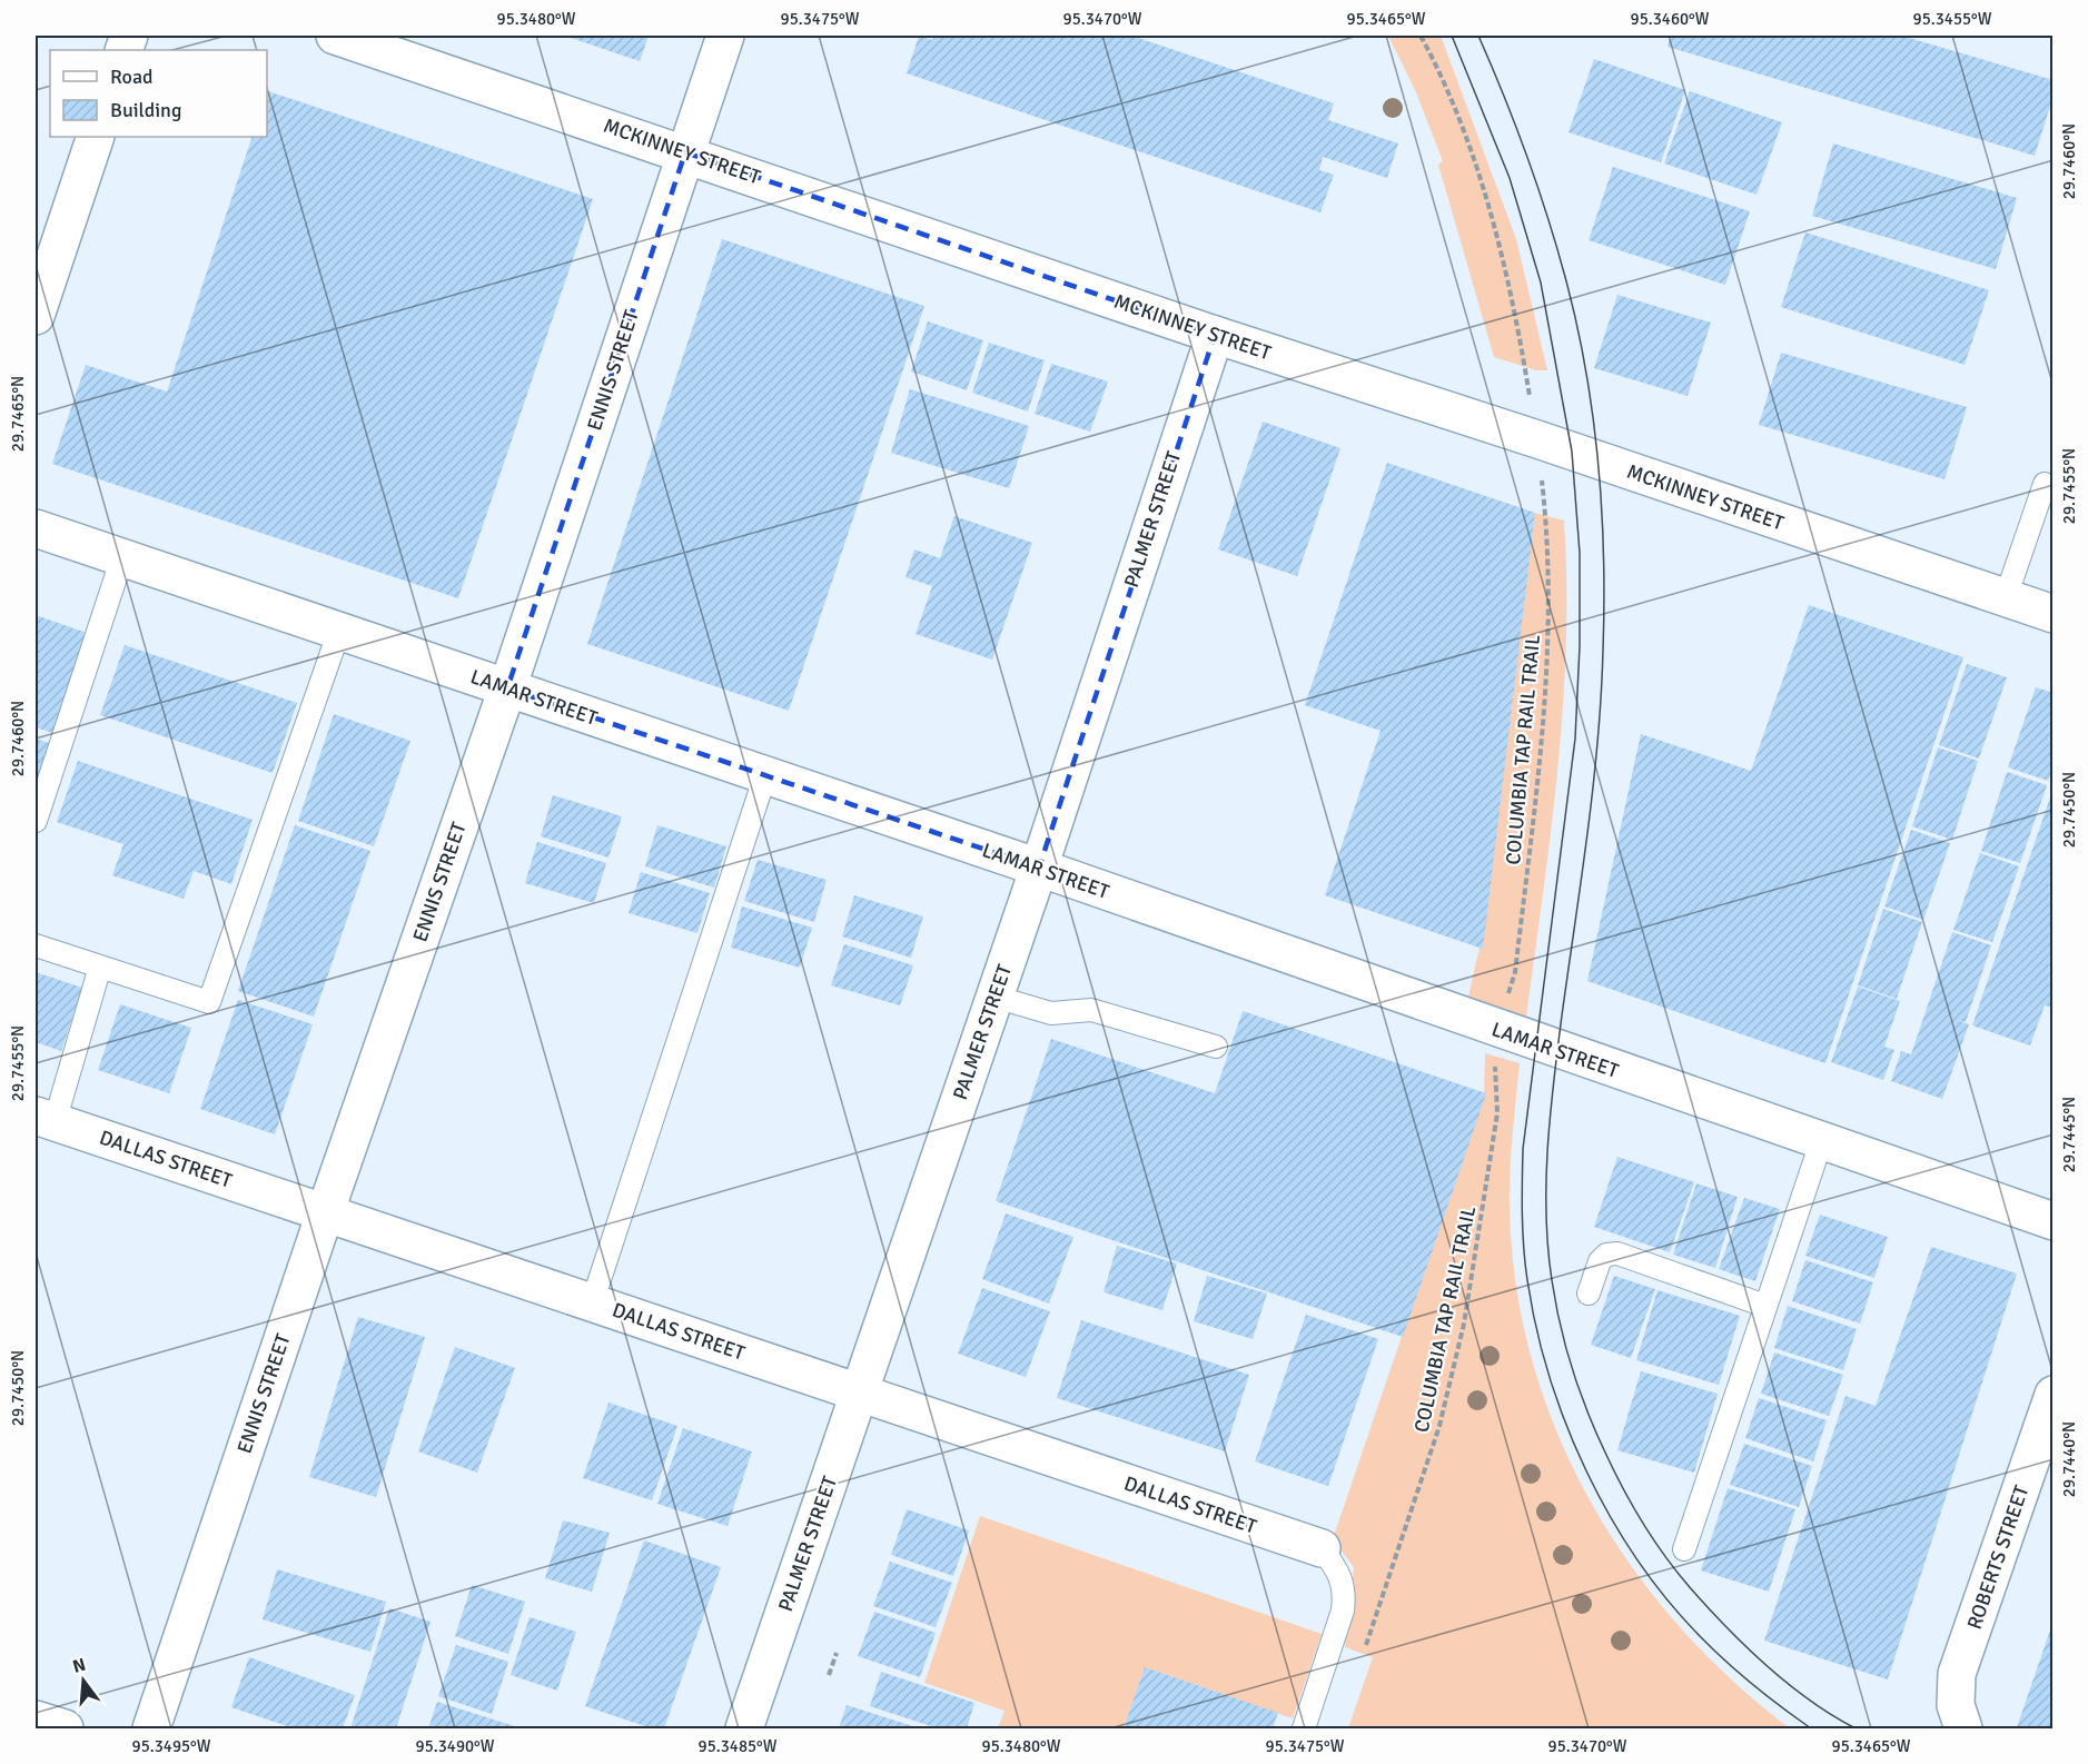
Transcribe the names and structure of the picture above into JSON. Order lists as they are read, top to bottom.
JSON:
{
  "streets": {
    "street": [
      "MCKINNEY STREET",
      "ENNIS STREET",
      "PALMER STREET",
      "LAMAR STREET",
      "DALLAS STREET",
      "ROBERTS STREET"
    ],
    "path": ["COLUMBIA TAP RAIL TRAIL"]
  },
  "crossings": [
    ["MCKINNEY STREET", "ENNIS STREET"],
    ["MCKINNEY STREET", "PALMER STREET"],
    ["ENNIS STREET", "LAMAR STREET"],
    ["ENNIS STREET", "DALLAS STREET"],
    ["PALMER STREET", "LAMAR STREET"],
    ["PALMER STREET", "DALLAS STREET"]
  ],
  "legend": ["Road", "Building"],
  "north": "top",
  "coordinates": [
    "95.3480°W",
    "95.3475°W",
    "95.3470°W",
    "95.3465°W",
    "95.3460°W",
    "95.3455°W",
    "29.7460°N",
    "29.7465°N",
    "29.7455°N",
    "29.7450°N",
    "29.7445°N",
    "29.7440°N",
    "95.3495°W",
    "95.3490°W",
    "95.3485°W"
  ]
}
